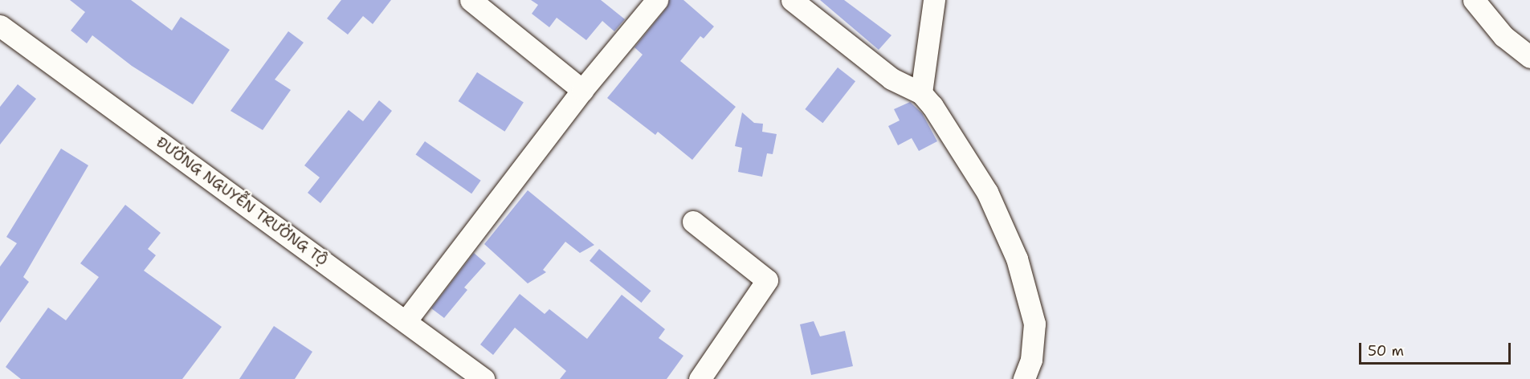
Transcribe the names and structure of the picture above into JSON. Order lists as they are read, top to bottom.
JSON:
{
  "streets": {
    "street": ["ĐƯỜNG NGUYỄN TRƯỜNG TỘ"]
  },
  "scale_bar": "50 m"
}
